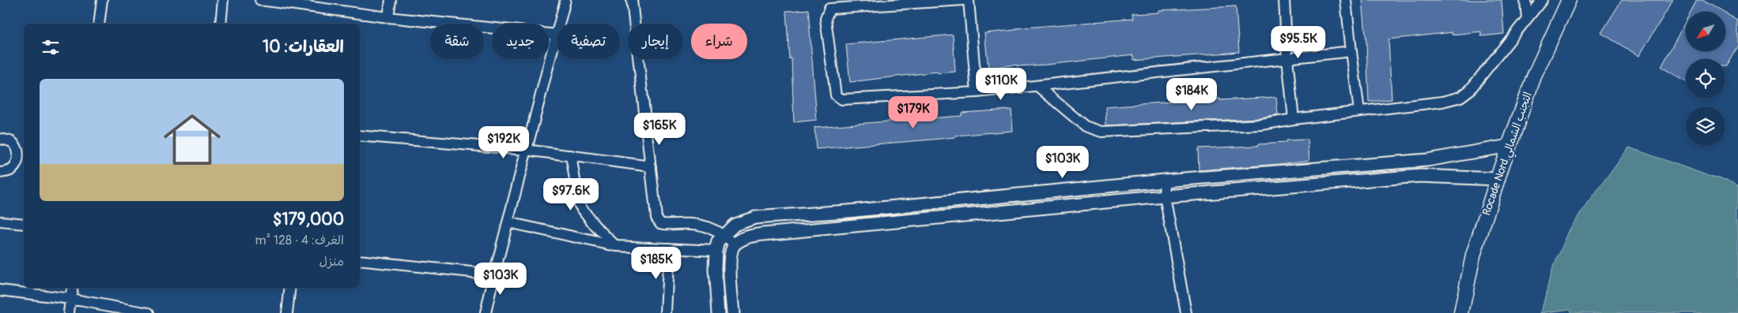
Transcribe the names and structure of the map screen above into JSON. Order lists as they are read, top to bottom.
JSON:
{
  "streets": {
    "main road": ["Rocade Nord,التجنب الشمالي"]
  },
  "north": "bottom left",
  "page": {
    "chip": [
      "شراء",
      "إيجار",
      "تصفية",
      "جديد",
      "شقة"
    ],
    "heading": "العقارات: 10",
    "price": [
      "$95.5K",
      "$110K",
      "$184K",
      "$179K",
      "$165K",
      "$192K",
      "$103K",
      "$97.6K",
      "$185K",
      "$103K"
    ],
    "list": [
      {
        "name": "$179,000",
        "note": "الغرف: 4 · 128 m² · منزل"
      }
    ]
  }
}
